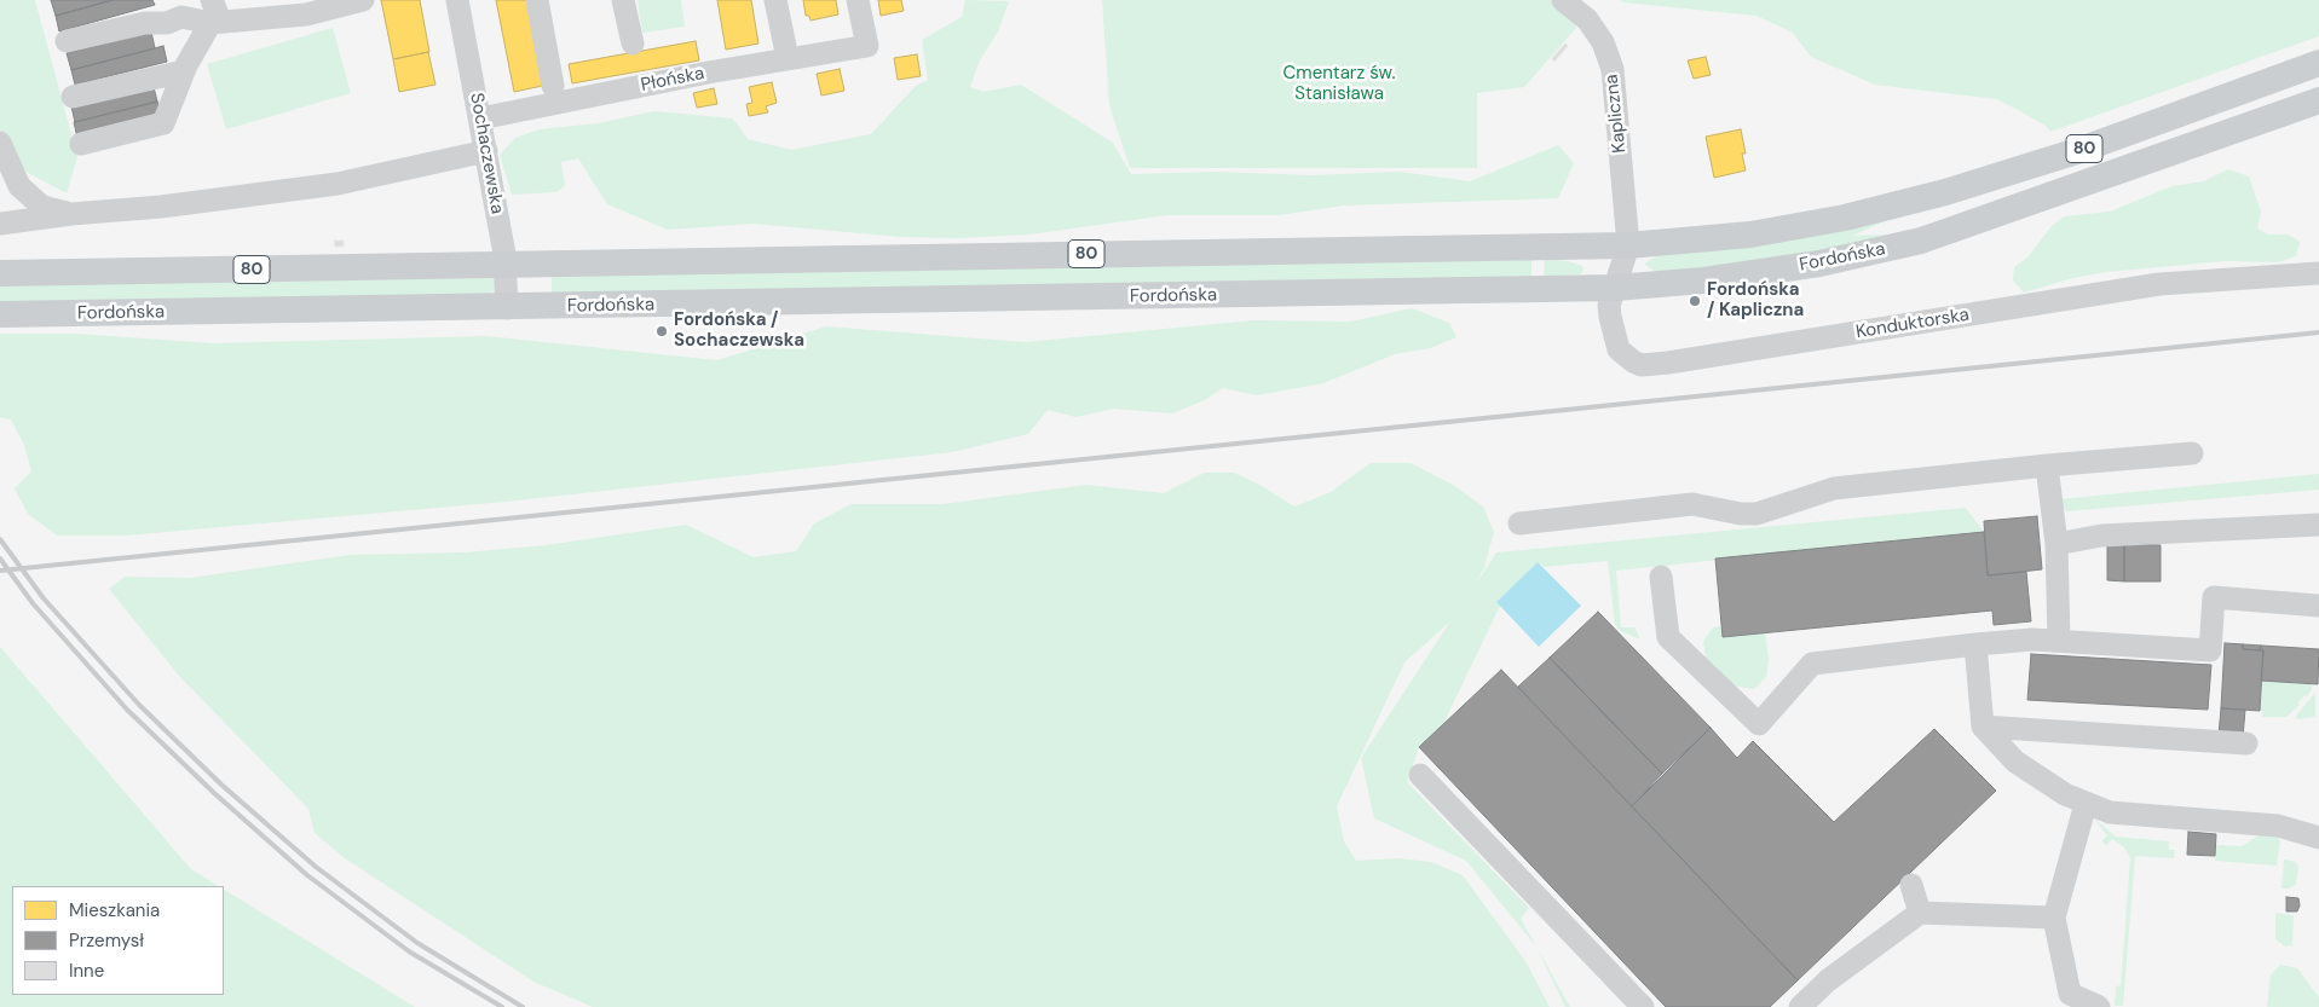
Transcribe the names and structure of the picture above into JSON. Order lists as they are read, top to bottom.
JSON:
{
  "streets": {
    "main road": ["80", "Fordońska"],
    "street": [
      "Płońska",
      "Kapliczna",
      "Sochaczewska",
      "Konduktorska"
    ]
  },
  "crossings": [
    ["Płońska", "Sochaczewska"],
    ["Kapliczna", "80"],
    ["Kapliczna", "Konduktorska"],
    ["80", "Sochaczewska"],
    ["80", "Konduktorska"],
    ["Sochaczewska", "Fordońska"],
    ["Fordońska", "Konduktorska"]
  ],
  "parks": ["Cmentarz św. Stanisława"],
  "places": ["Fordońska / Kapliczna", "Fordońska / Sochaczewska"],
  "legend": ["Mieszkania", "Przemysł", "Inne"]
}
